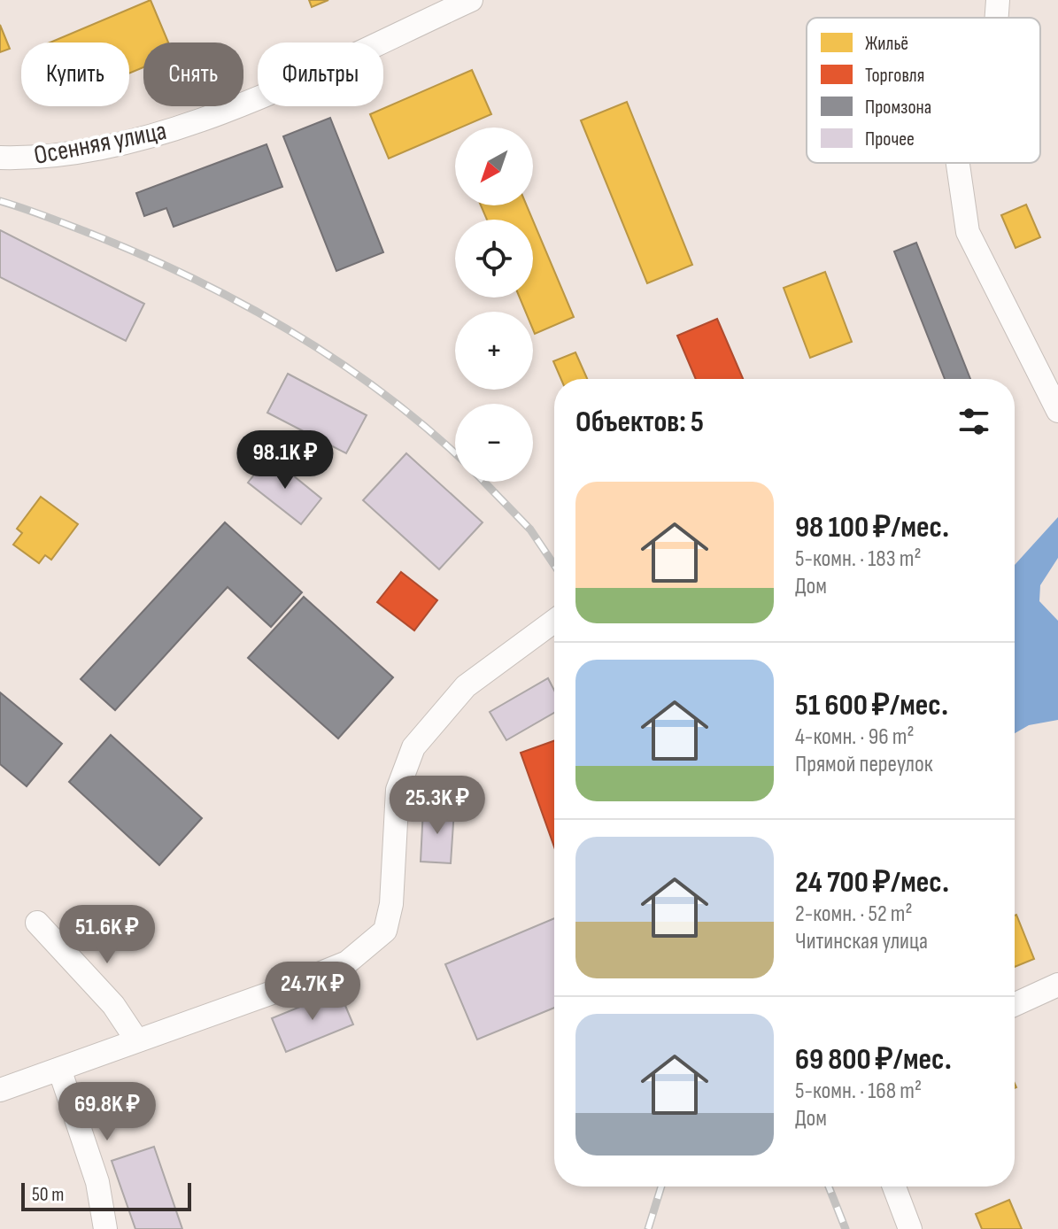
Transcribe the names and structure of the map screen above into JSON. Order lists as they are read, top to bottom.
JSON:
{
  "streets": {
    "street": ["Осенняя улица"]
  },
  "legend": [
    "Жильё",
    "Торговля",
    "Промзона",
    "Прочее"
  ],
  "scale_bar": "50 m",
  "north": "bottom left",
  "page": {
    "chip": ["Купить", "Снять", "Фильтры"],
    "map_buttons": ["+", "−"],
    "heading": "Объектов: 5",
    "price": [
      "98.1K ₽",
      "25.3K ₽",
      "51.6K ₽",
      "24.7K ₽",
      "69.8K ₽"
    ],
    "list": [
      {
        "name": "98 100 ₽/мес.",
        "note": "5-комн. · 183 m² · Дом"
      },
      {
        "name": "51 600 ₽/мес.",
        "note": "4-комн. · 96 m² · Прямой переулок"
      },
      {
        "name": "24 700 ₽/мес.",
        "note": "2-комн. · 52 m² · Читинская улица"
      },
      {
        "name": "69 800 ₽/мес.",
        "note": "5-комн. · 168 m² · Дом"
      }
    ],
    "scale": "50 m"
  }
}
